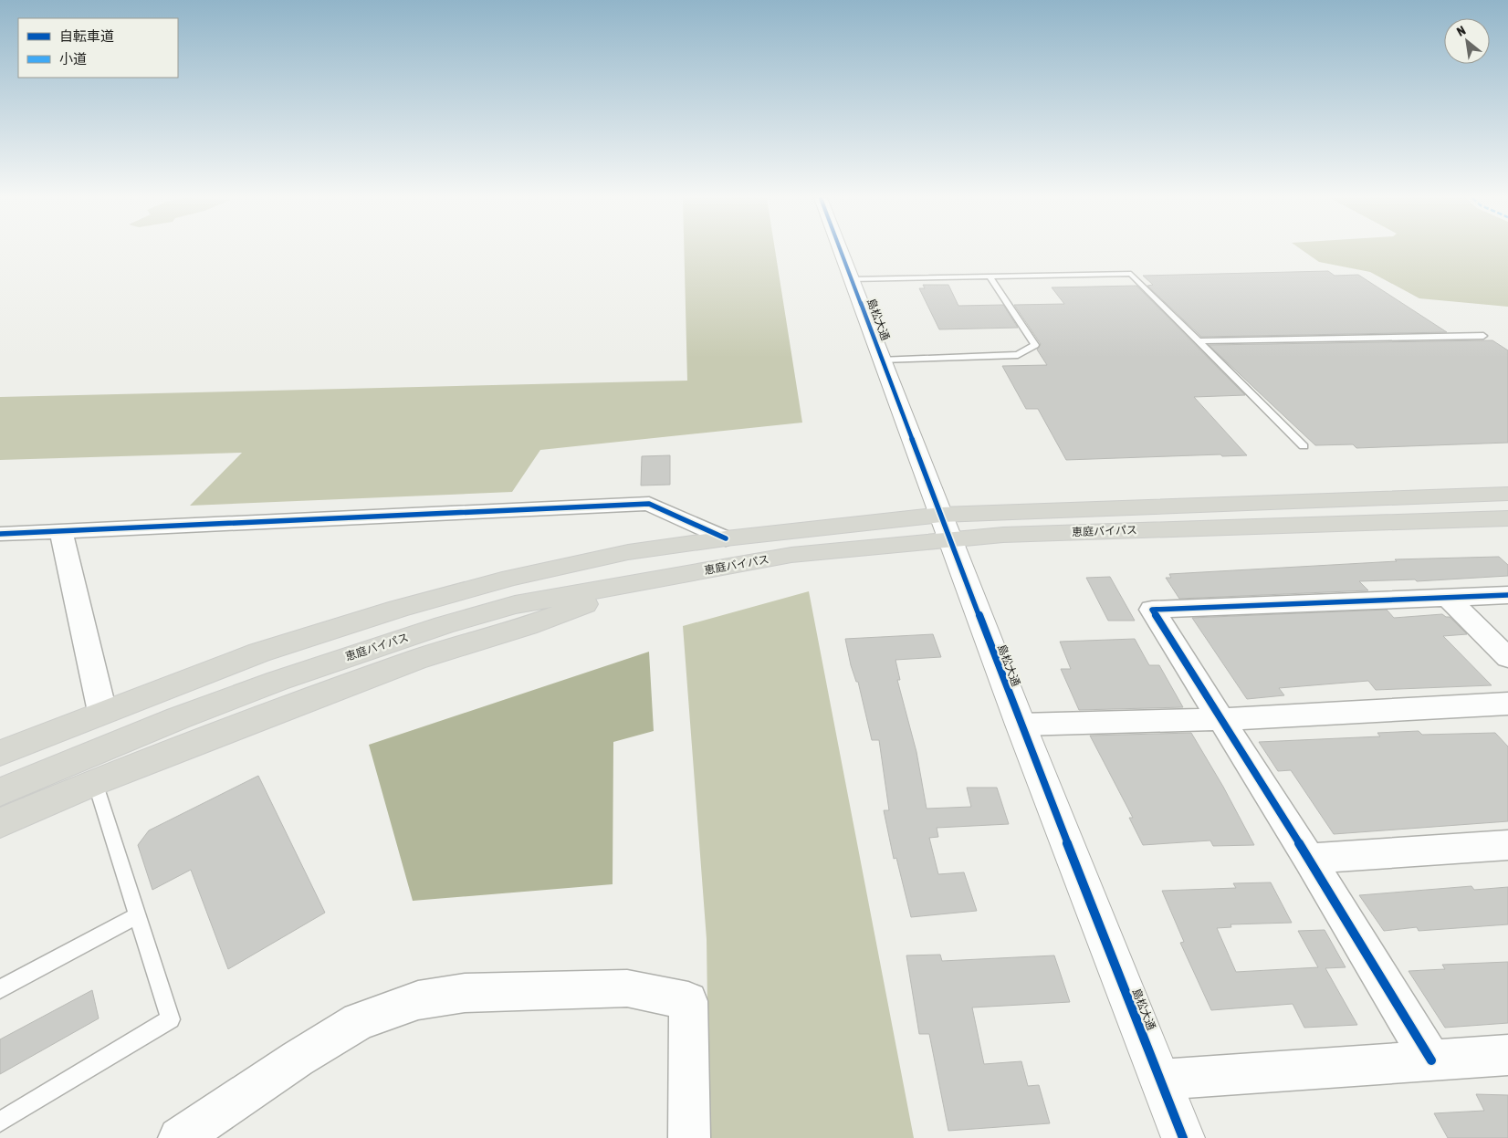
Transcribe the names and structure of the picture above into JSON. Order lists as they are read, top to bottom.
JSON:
{
  "streets": {
    "highway": ["恵庭バイパス"],
    "street": ["島松大通"]
  },
  "crossings": [
    ["島松大通", "恵庭バイパス"]
  ],
  "legend": ["自転車道", "小道"],
  "north": "top left"
}
